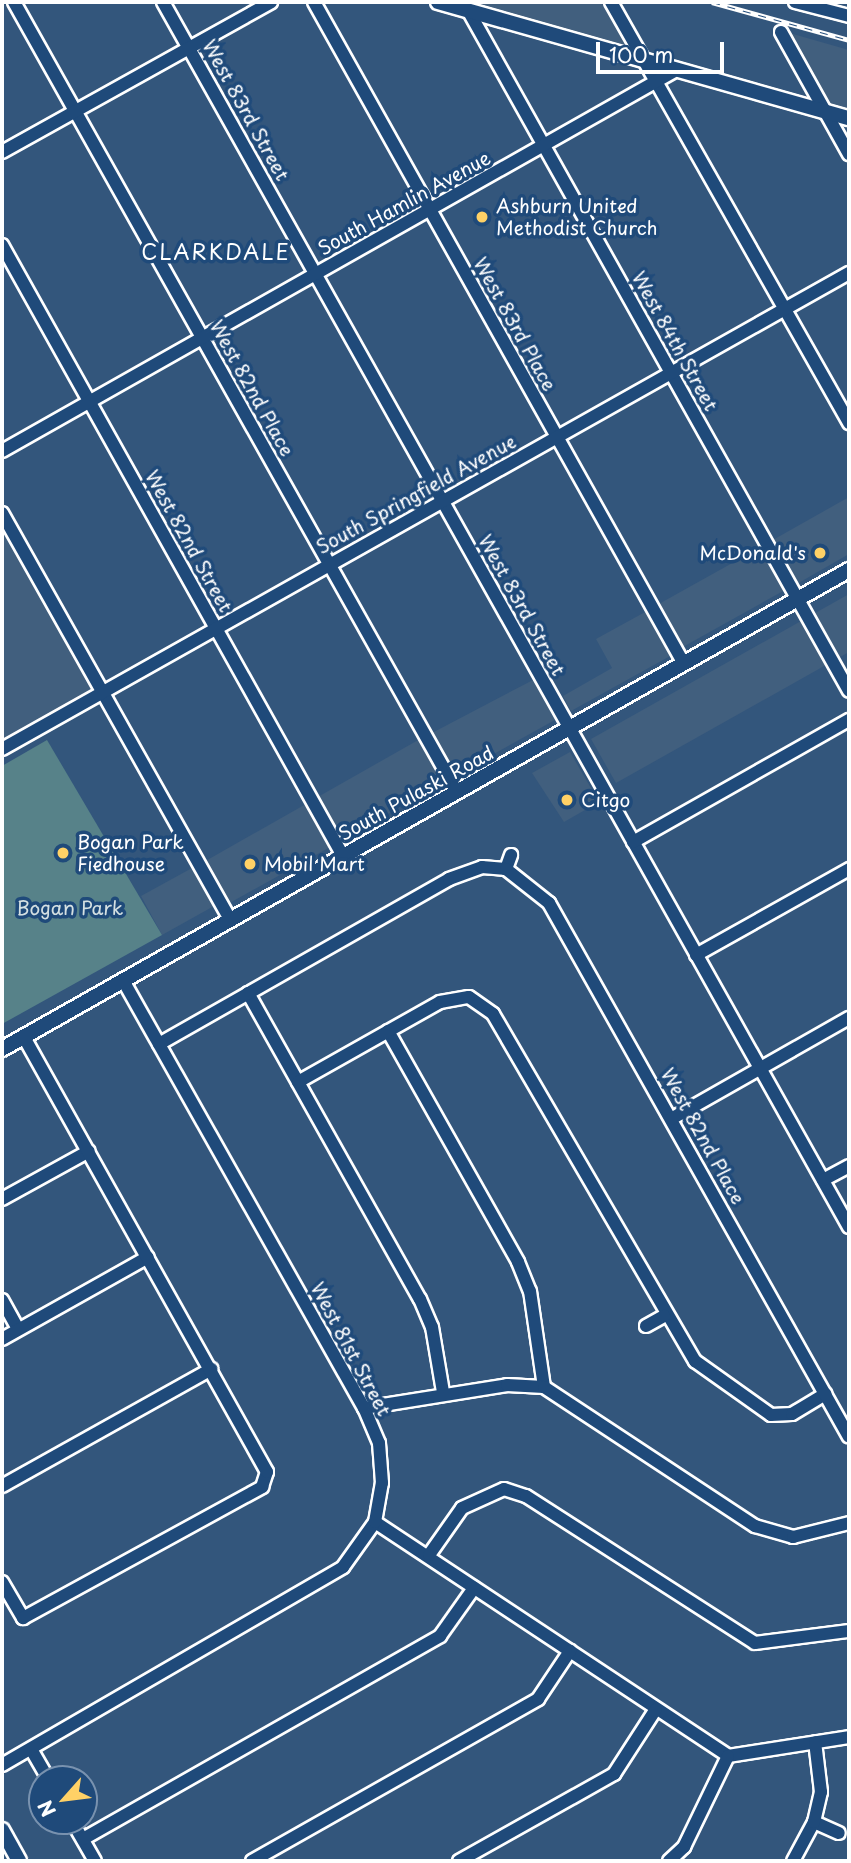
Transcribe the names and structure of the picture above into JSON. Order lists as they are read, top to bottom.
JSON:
{
  "streets": {
    "main road": ["South Pulaski Road"],
    "street": [
      "West 83rd Street",
      "South Hamlin Avenue",
      "West 83rd Place",
      "West 84th Street",
      "West 82nd Place",
      "South Springfield Avenue",
      "West 82nd Street",
      "West 81st Street"
    ]
  },
  "crossings": [
    ["West 83rd Street", "South Hamlin Avenue"],
    ["West 83rd Street", "South Springfield Avenue"],
    ["West 83rd Street", "South Pulaski Road"],
    ["South Hamlin Avenue", "West 83rd Place"],
    ["South Hamlin Avenue", "West 84th Street"],
    ["South Hamlin Avenue", "West 82nd Place"],
    ["South Hamlin Avenue", "West 82nd Street"],
    ["West 83rd Place", "South Springfield Avenue"],
    ["West 83rd Place", "South Pulaski Road"],
    ["West 84th Street", "South Springfield Avenue"],
    ["West 84th Street", "South Pulaski Road"],
    ["West 82nd Place", "South Springfield Avenue"],
    ["West 82nd Place", "South Pulaski Road"],
    ["South Springfield Avenue", "West 82nd Street"],
    ["West 82nd Street", "South Pulaski Road"],
    ["South Pulaski Road", "West 81st Street"]
  ],
  "districts": ["CLARKDALE"],
  "parks": ["Bogan Park"],
  "places": [
    "Ashburn United Methodist Church",
    "McDonald's",
    "Citgo",
    "Bogan Park Fiedhouse",
    "Mobil Mart"
  ],
  "scale_bar": "100 m",
  "north": "bottom left"
}
